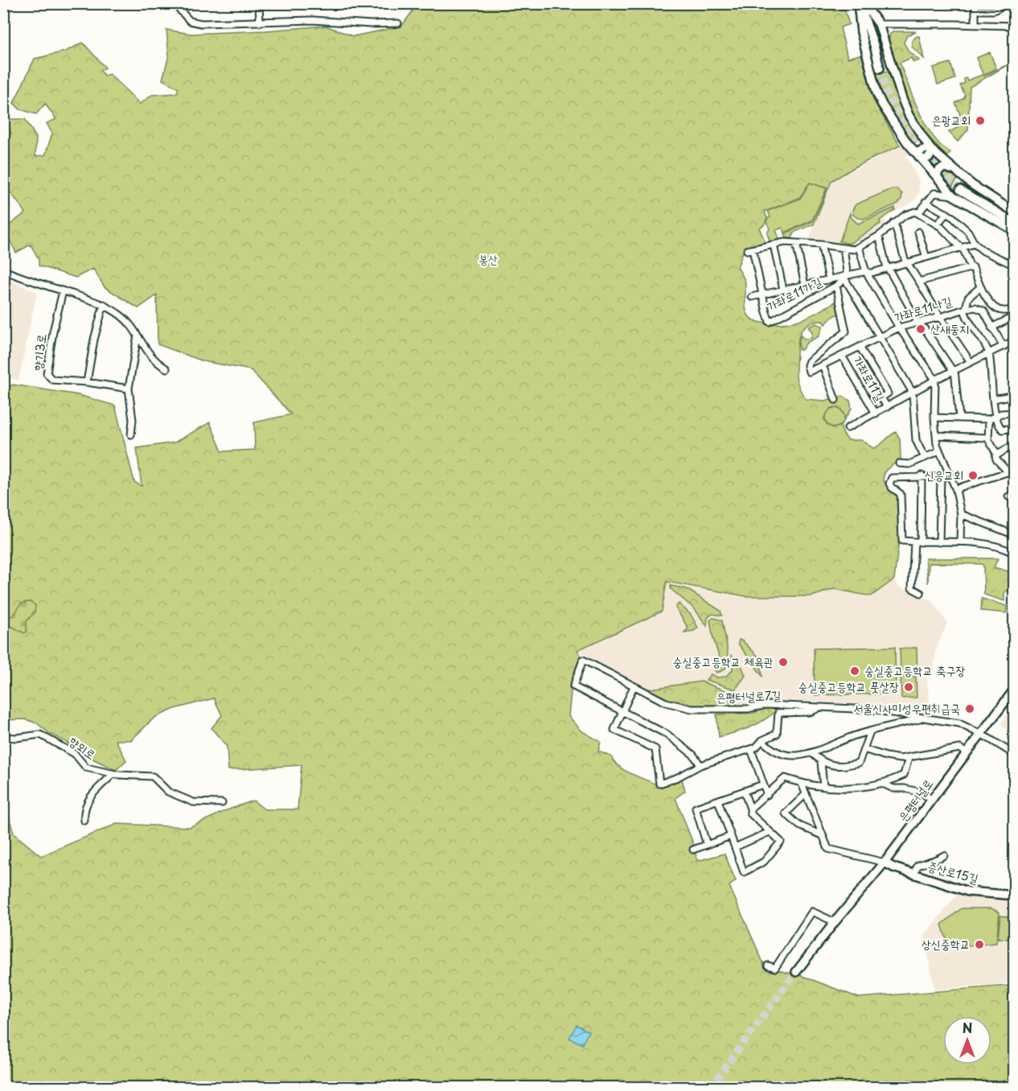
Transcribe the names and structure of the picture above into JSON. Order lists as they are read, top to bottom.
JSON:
{
  "streets": {
    "main road": ["은평터널로", "증산로15길"],
    "street": [
      "가좌로11가길",
      "가좌로11나길",
      "향기3로",
      "가좌로11길",
      "은평터널로7길",
      "향뫼로"
    ]
  },
  "crossings": [
    ["가좌로11가길", "가좌로11나길"],
    ["가좌로11나길", "가좌로11길"],
    ["은평터널로7길", "은평터널로"],
    ["은평터널로", "증산로15길"]
  ],
  "parks": ["봉산"],
  "places": [
    "은광교회",
    "산새둥지",
    "신응교회",
    "숭실중고등학교 체육관",
    "숭실중고등학교 축구장",
    "숭실중고등학교 풋살장",
    "서울신사미성우편취급국",
    "상신중학교"
  ],
  "north": "top"
}
